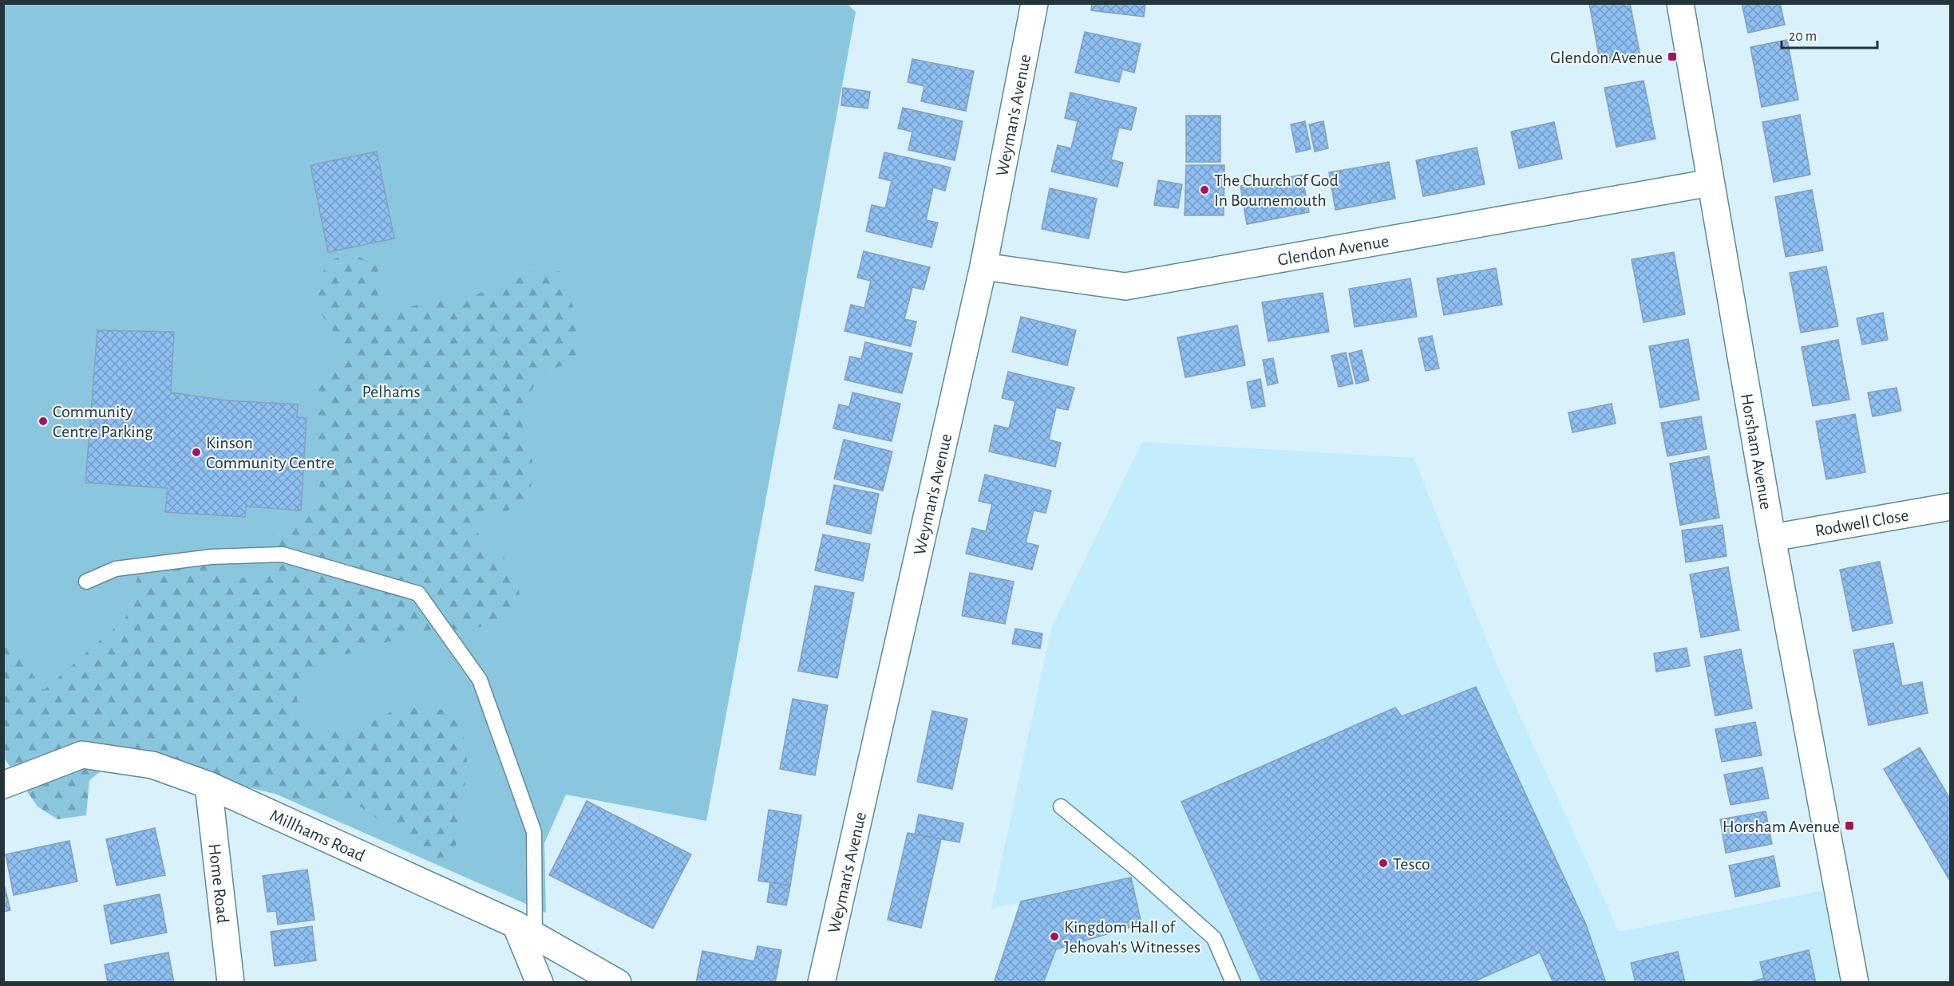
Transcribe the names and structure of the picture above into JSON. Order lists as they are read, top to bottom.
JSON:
{
  "streets": {
    "street": [
      "Weyman's Avenue",
      "Glendon Avenue",
      "Horsham Avenue",
      "Rodwell Close",
      "Millhams Road",
      "Home Road"
    ]
  },
  "crossings": [
    ["Weyman's Avenue", "Glendon Avenue"],
    ["Glendon Avenue", "Horsham Avenue"],
    ["Horsham Avenue", "Rodwell Close"],
    ["Millhams Road", "Home Road"]
  ],
  "parks": ["Pelhams"],
  "places": {
    "transit": ["Glendon Avenue", "Horsham Avenue"],
    "other": [
      "The Church of God In Bournemouth",
      "Community Centre Parking",
      "Kinson Community Centre",
      "Tesco",
      "Kingdom Hall of Jehovah's Witnesses"
    ]
  },
  "scale_bar": "20 m"
}
